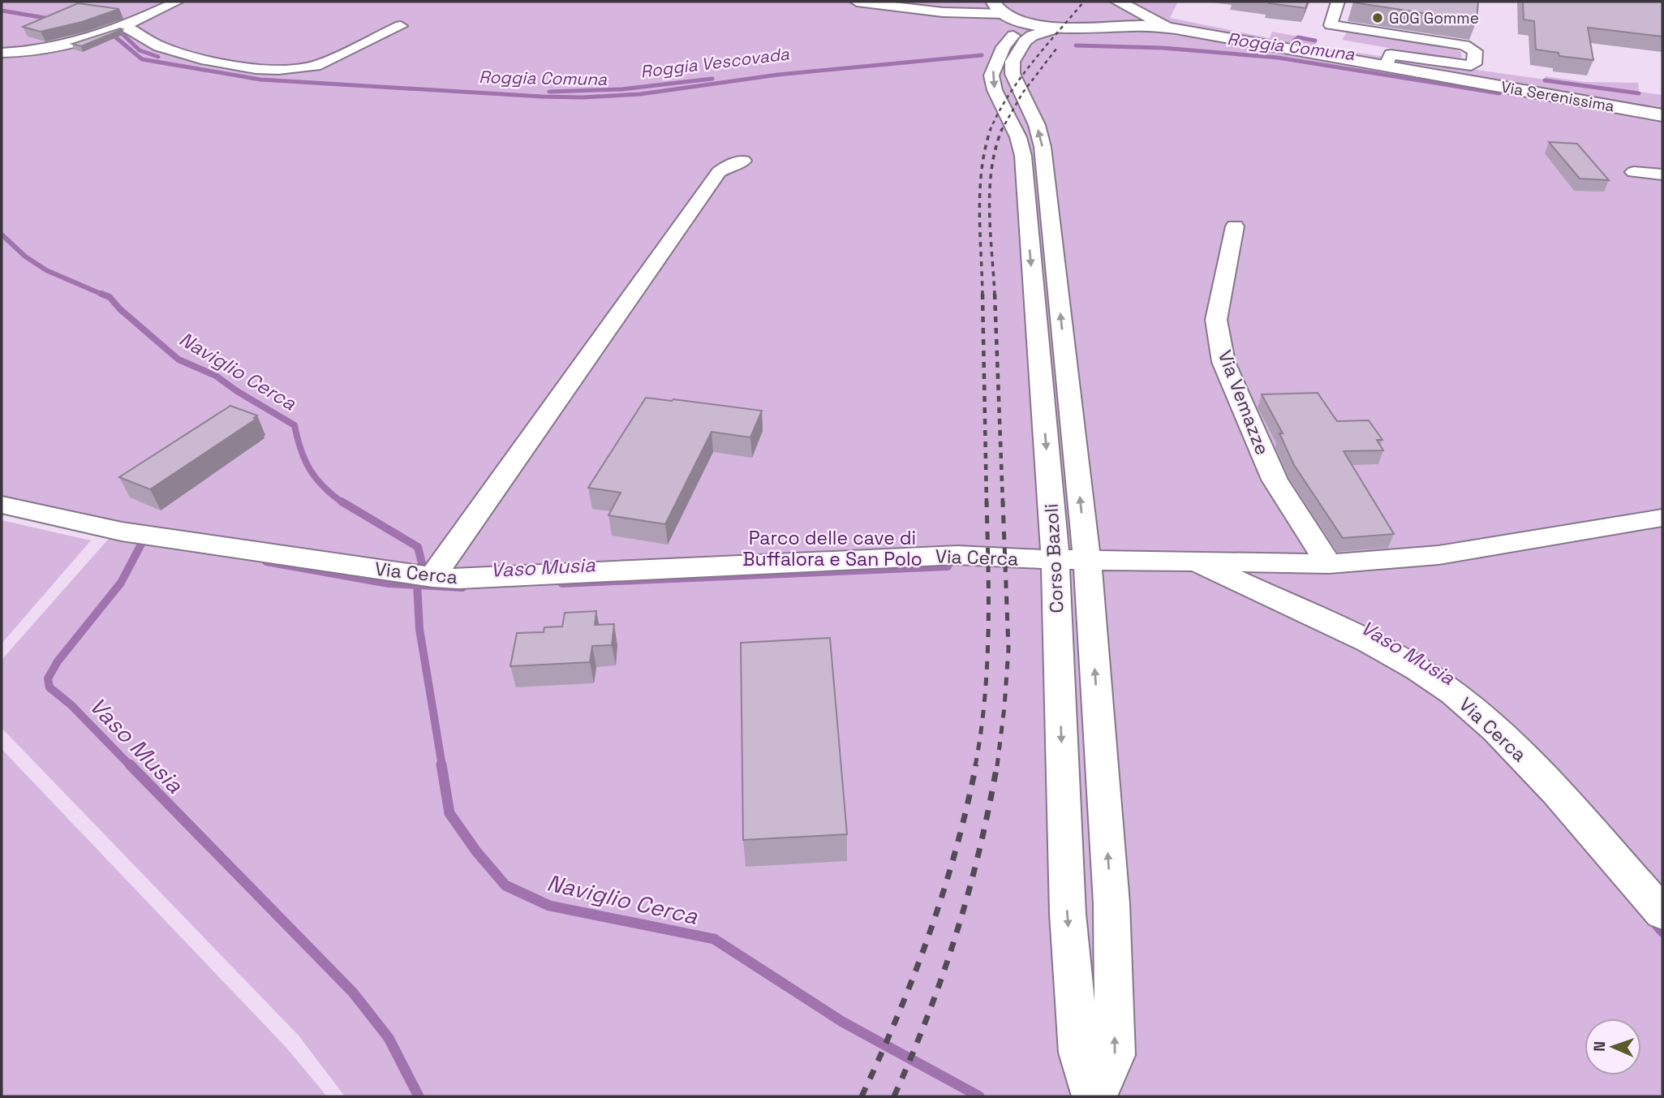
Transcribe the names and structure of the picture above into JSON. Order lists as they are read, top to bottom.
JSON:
{
  "streets": {
    "main road": ["Via Serenissima"],
    "street": ["Via Vemazze", "Via Cerca", "Corso Bazoli"]
  },
  "crossings": [
    ["Via Serenissima", "Corso Bazoli"],
    ["Via Cerca", "Corso Bazoli"]
  ],
  "water": [
    "Roggia Comuna",
    "Roggia Vescovada",
    "Naviglio Cerca",
    "Vaso Musia"
  ],
  "parks": ["Parco delle cave di Buffalora e San Polo"],
  "places": ["GOG Gomme"],
  "north": "left"
}
